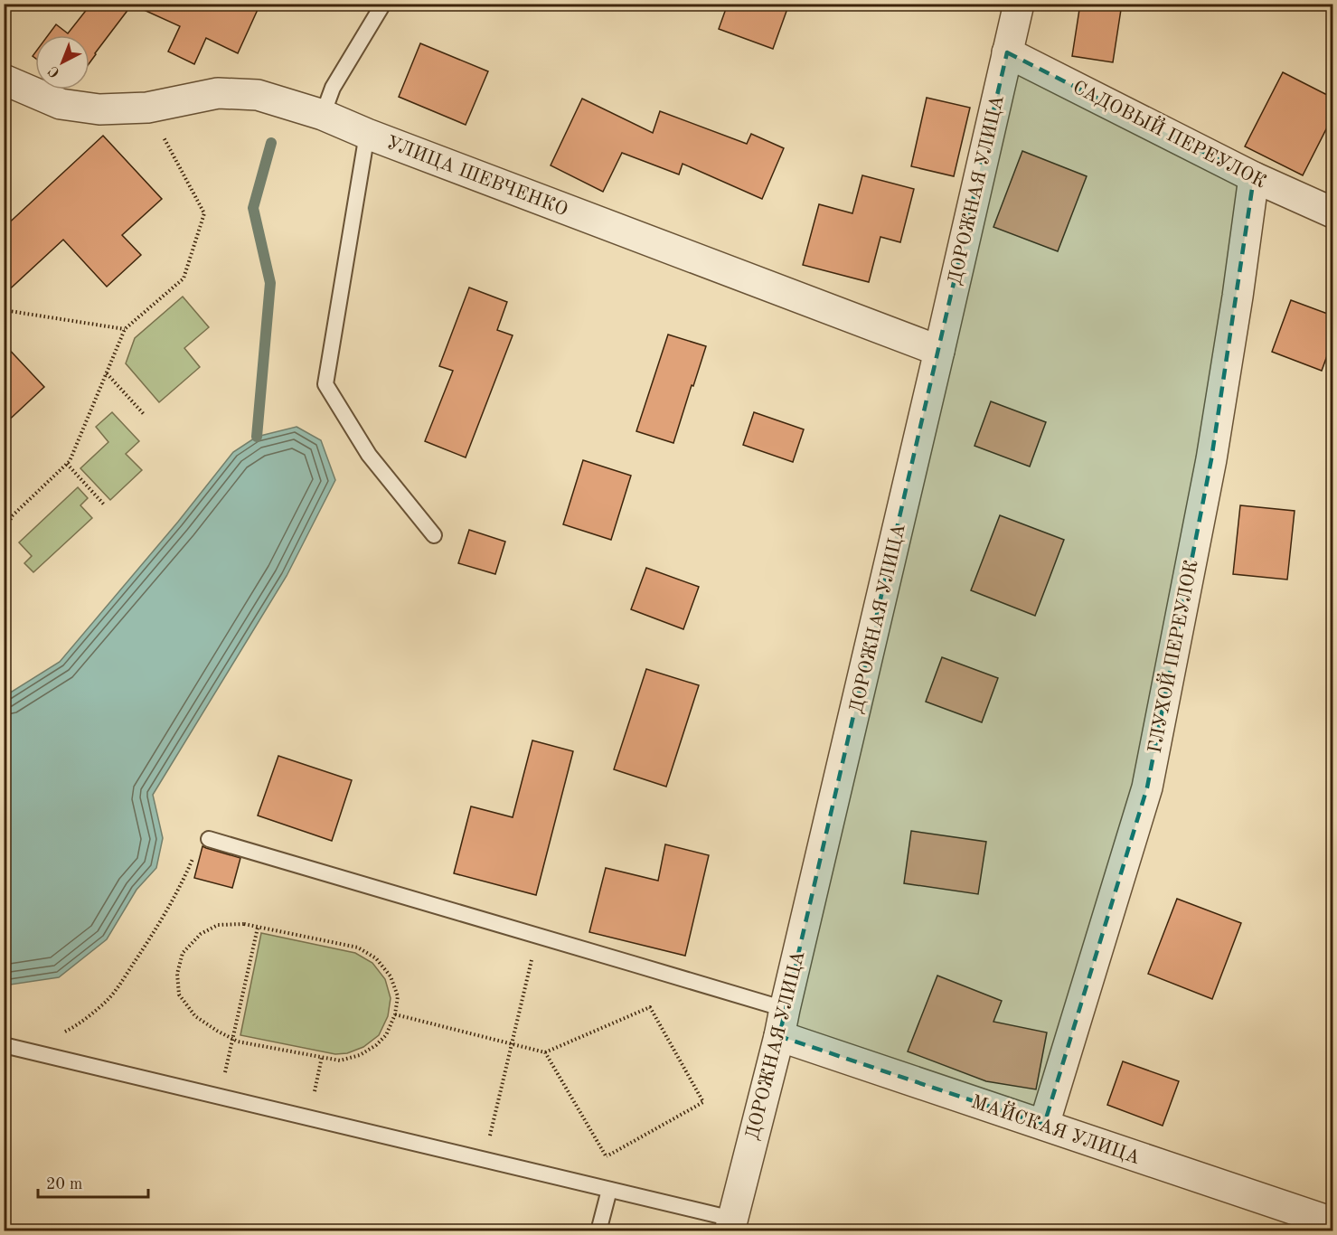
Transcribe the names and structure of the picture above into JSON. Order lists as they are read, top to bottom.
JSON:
{
  "streets": {
    "street": [
      "САДОВЫЙ ПЕРЕУЛОК",
      "УЛИЦА ШЕВЧЕНКО",
      "ДОРОЖНАЯ УЛИЦА",
      "ГЛУХОЙ ПЕРЕУЛОК",
      "МАЙСКАЯ УЛИЦА"
    ]
  },
  "crossings": [
    ["САДОВЫЙ ПЕРЕУЛОК", "ДОРОЖНАЯ УЛИЦА"],
    ["САДОВЫЙ ПЕРЕУЛОК", "ГЛУХОЙ ПЕРЕУЛОК"],
    ["УЛИЦА ШЕВЧЕНКО", "ДОРОЖНАЯ УЛИЦА"],
    ["ДОРОЖНАЯ УЛИЦА", "МАЙСКАЯ УЛИЦА"],
    ["ГЛУХОЙ ПЕРЕУЛОК", "МАЙСКАЯ УЛИЦА"]
  ],
  "scale_bar": "20 m",
  "north": "bottom left"
}
